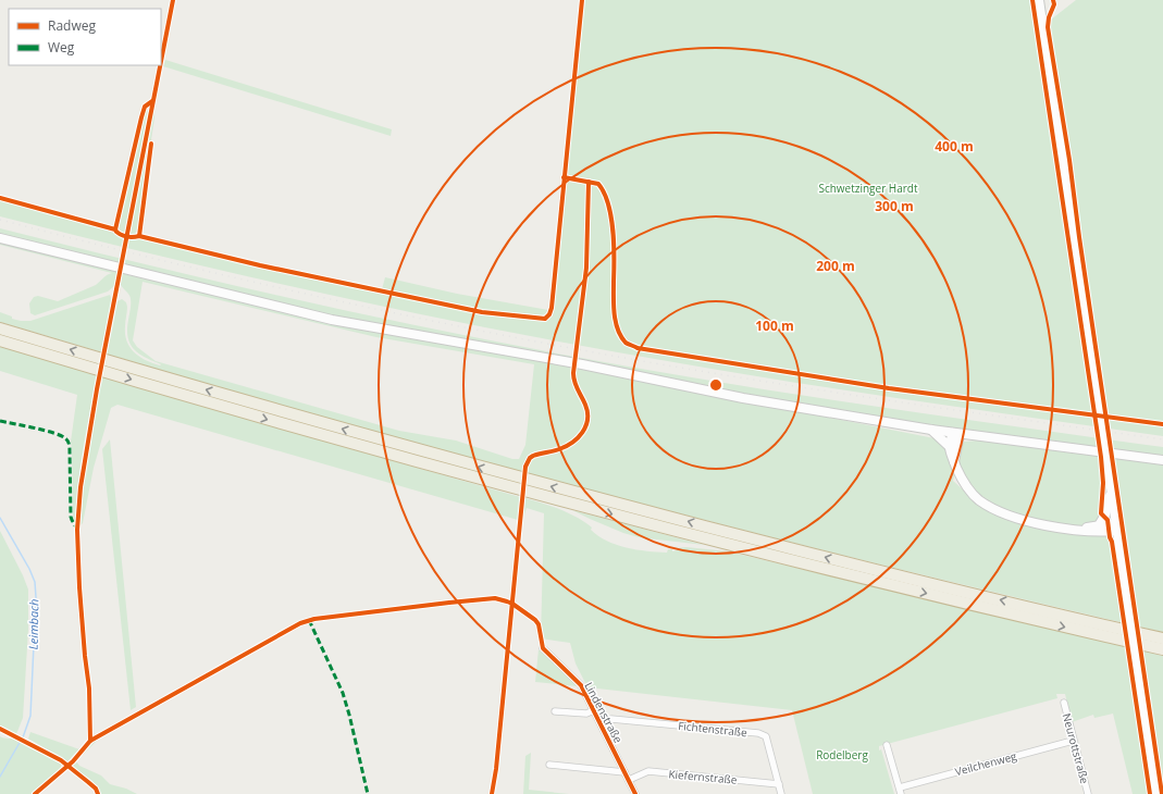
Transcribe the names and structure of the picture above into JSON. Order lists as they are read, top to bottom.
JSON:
{
  "streets": {
    "street": [
      "Lindenstraße",
      "Fichtenstraße",
      "Neurottstraße",
      "Veilchenweg",
      "Kiefernstraße"
    ]
  },
  "crossings": [
    ["Lindenstraße", "Fichtenstraße"],
    ["Lindenstraße", "Kiefernstraße"],
    ["Fichtenstraße", "Kiefernstraße"],
    ["Neurottstraße", "Veilchenweg"]
  ],
  "water": ["Leimbach"],
  "parks": ["Schwetzinger Hardt", "Rodelberg"],
  "legend": ["Radweg", "Weg"],
  "rings": [
    "400 m",
    "300 m",
    "200 m",
    "100 m"
  ]
}
